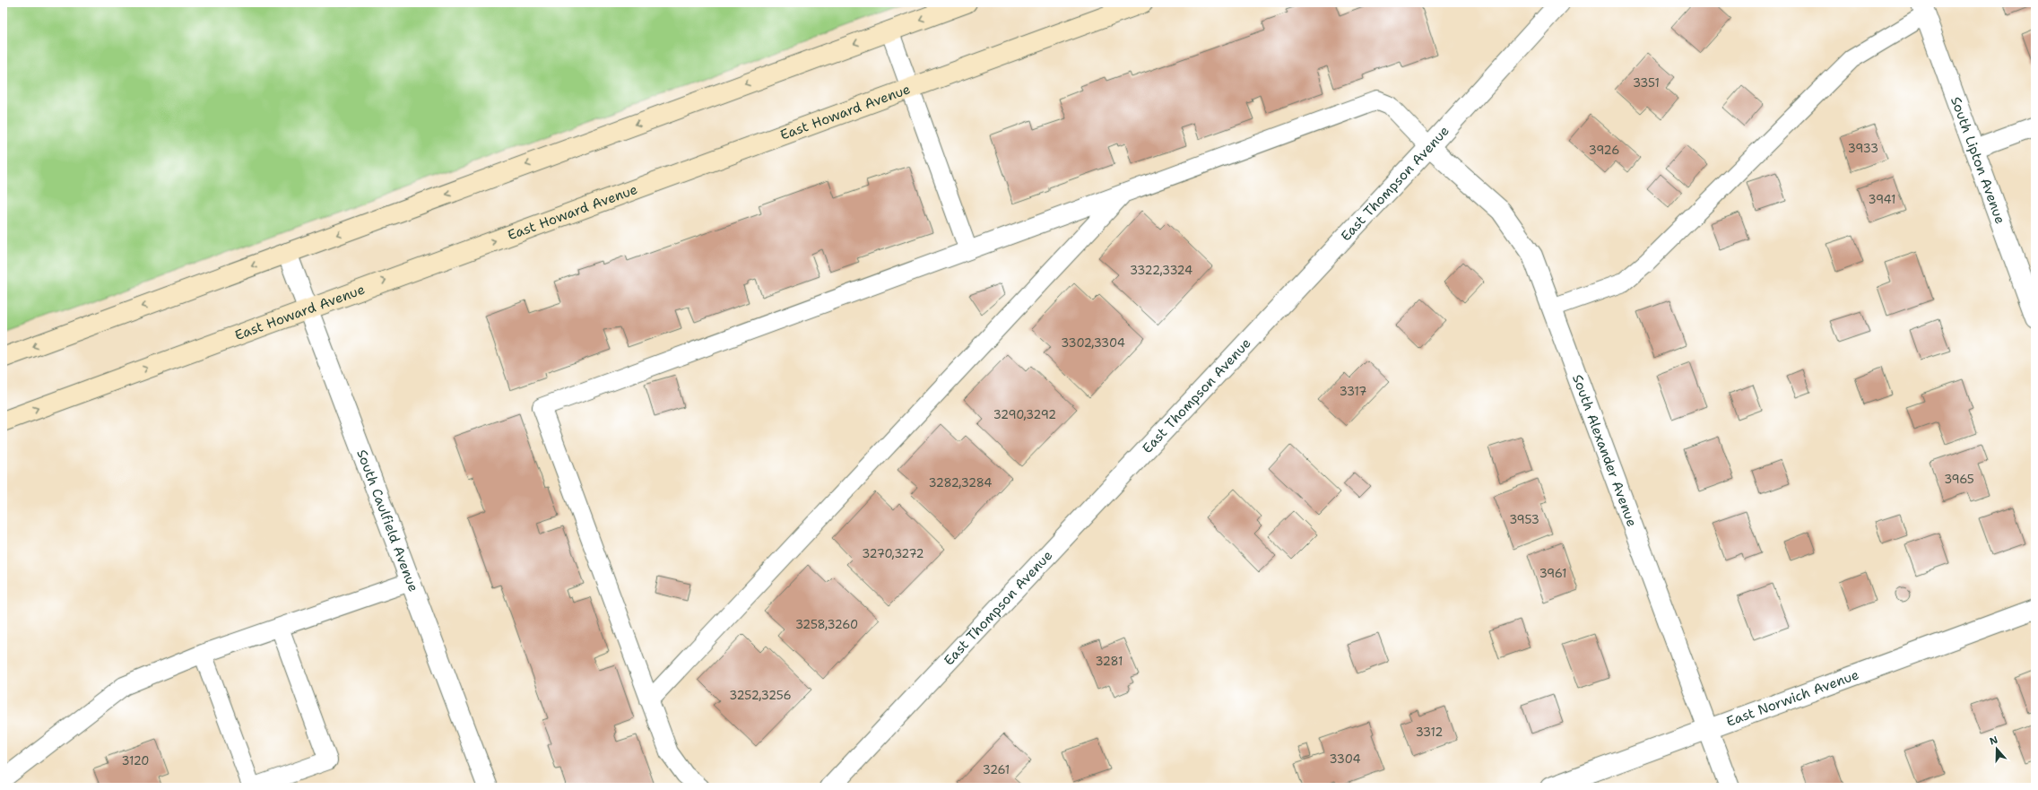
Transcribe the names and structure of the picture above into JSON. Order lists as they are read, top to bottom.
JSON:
{
  "streets": {
    "main road": ["East Howard Avenue"],
    "street": [
      "South Lipton Avenue",
      "East Thompson Avenue",
      "South Alexander Avenue",
      "South Caulfield Avenue",
      "East Norwich Avenue"
    ]
  },
  "crossings": [
    ["East Howard Avenue", "South Caulfield Avenue"],
    ["East Thompson Avenue", "South Alexander Avenue"],
    ["South Alexander Avenue", "East Norwich Avenue"]
  ],
  "house_numbers": [
    "3351",
    "3933",
    "3926",
    "3941",
    "3322,3324",
    "3302,3304",
    "3317",
    "3290,3292",
    "3965",
    "3282,3284",
    "3953",
    "3270,3272",
    "3961",
    "3258,3260",
    "3281",
    "3252,3256",
    "3312",
    "3304",
    "3120",
    "3261"
  ],
  "north": "top"
}
